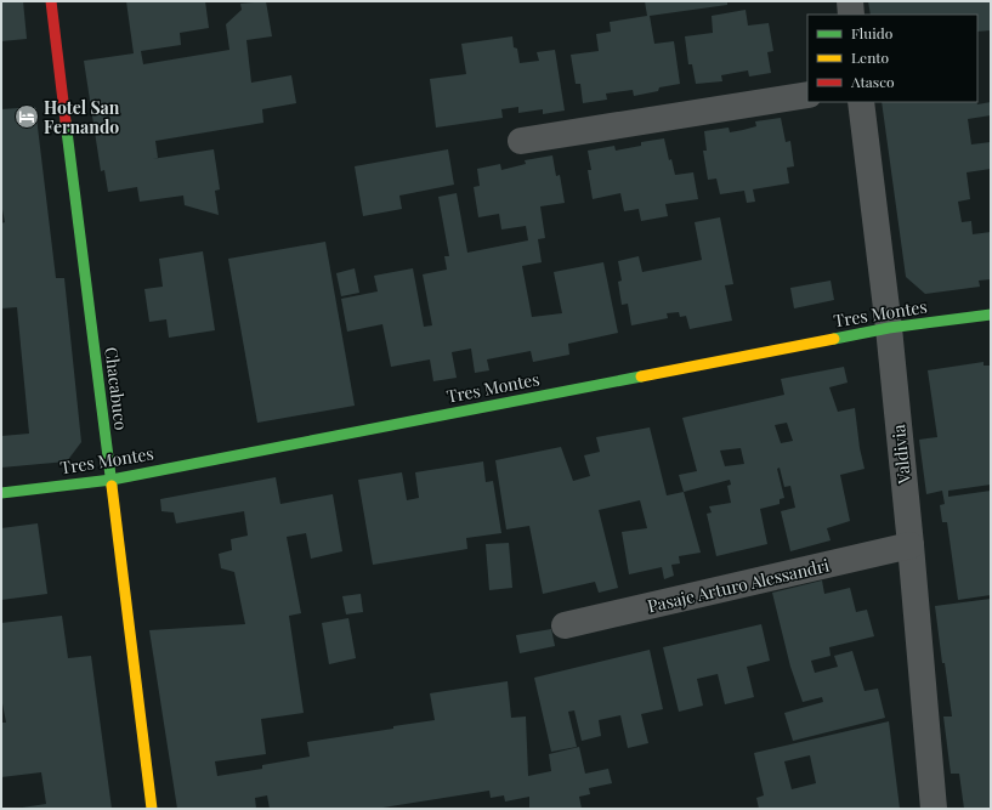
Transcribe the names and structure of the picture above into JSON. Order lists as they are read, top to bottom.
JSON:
{
  "streets": {
    "street": [
      "Tres Montes",
      "Chacabuco",
      "Valdivia",
      "Pasaje Arturo Alessandri"
    ]
  },
  "crossings": [
    ["Tres Montes", "Chacabuco"],
    ["Tres Montes", "Valdivia"],
    ["Valdivia", "Pasaje Arturo Alessandri"]
  ],
  "places": {
    "hotel": ["Hotel San Fernando"]
  },
  "legend": ["Fluido", "Lento", "Atasco"]
}
